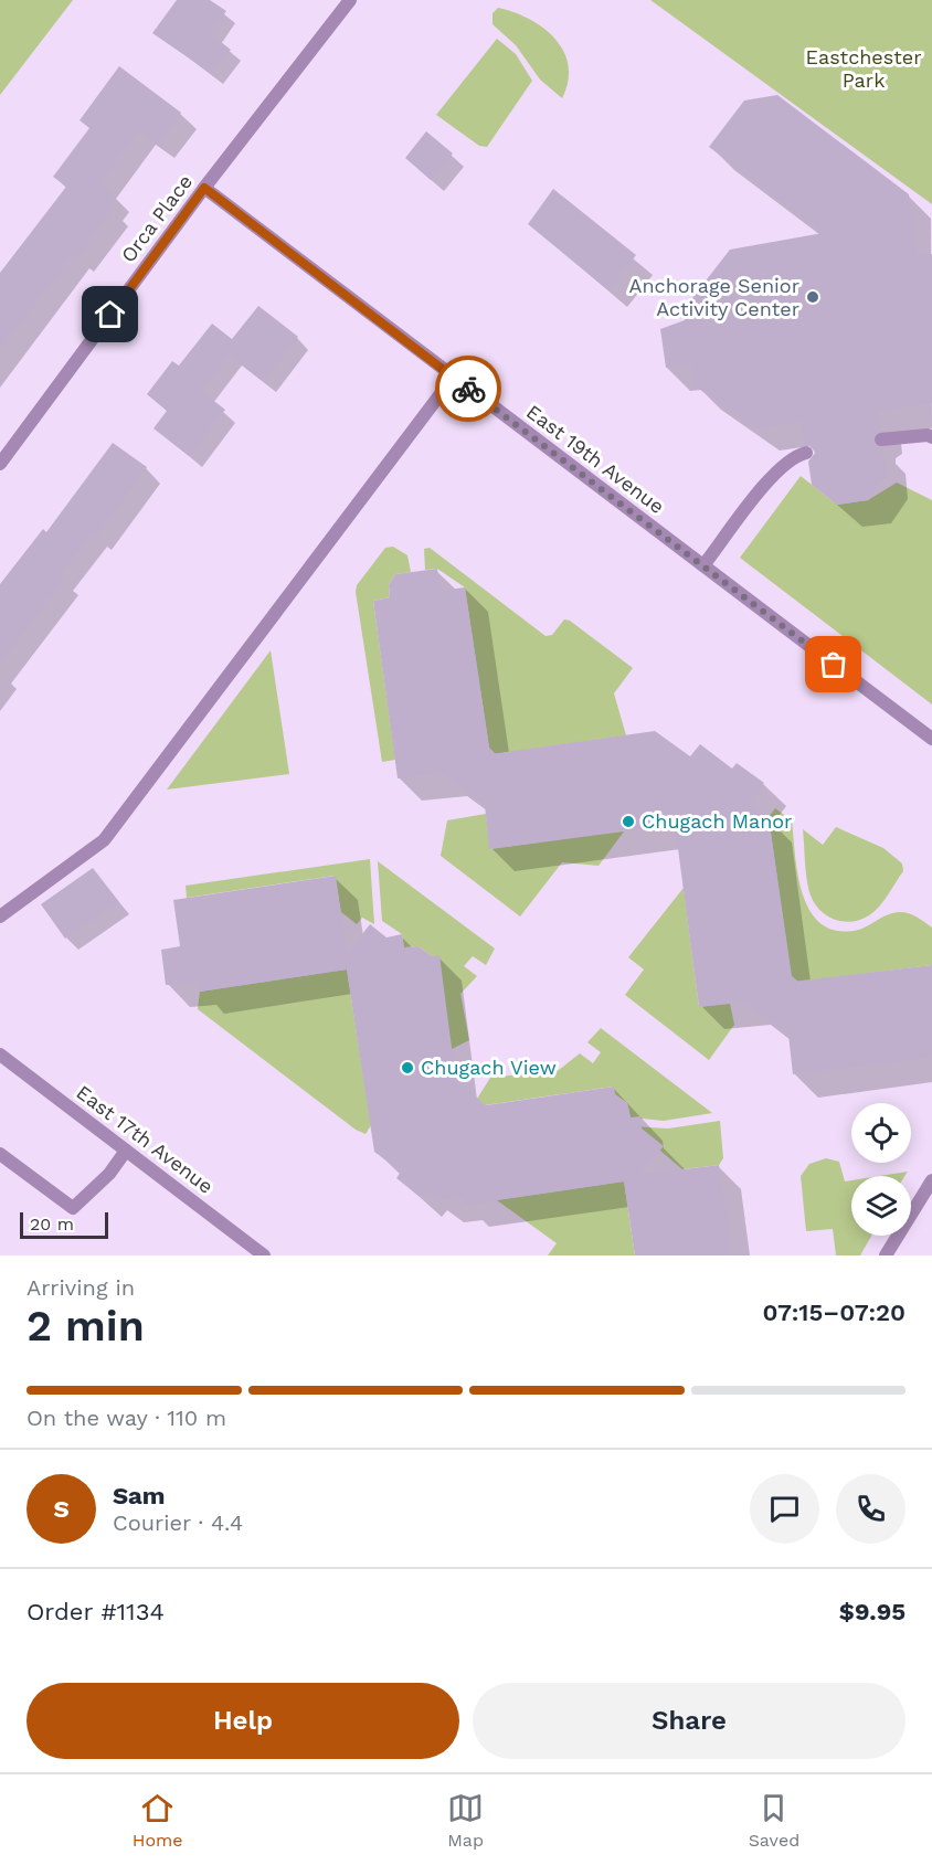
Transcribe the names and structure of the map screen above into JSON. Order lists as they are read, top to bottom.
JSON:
{
  "streets": {
    "street": ["Orca Place", "East 19th Avenue", "East 17th Avenue"]
  },
  "crossings": [
    ["Orca Place", "East 19th Avenue"]
  ],
  "parks": ["Eastchester Park"],
  "places": ["Anchorage Senior Activity Center", "Chugach Manor", "Chugach View"],
  "scale_bar": "20 m",
  "page": {
    "scale": "20 m",
    "heading": ["2 min", "Arriving in", "07:15–07:20"],
    "panel": [
      "Sam",
      "Courier · 4.4",
      "Order #1134",
      "$9.95"
    ],
    "bar": "On the way · 110 m",
    "round": "S",
    "buttons": ["Help", "Share"],
    "tabs": ["Home", "Map", "Saved"]
  }
}
